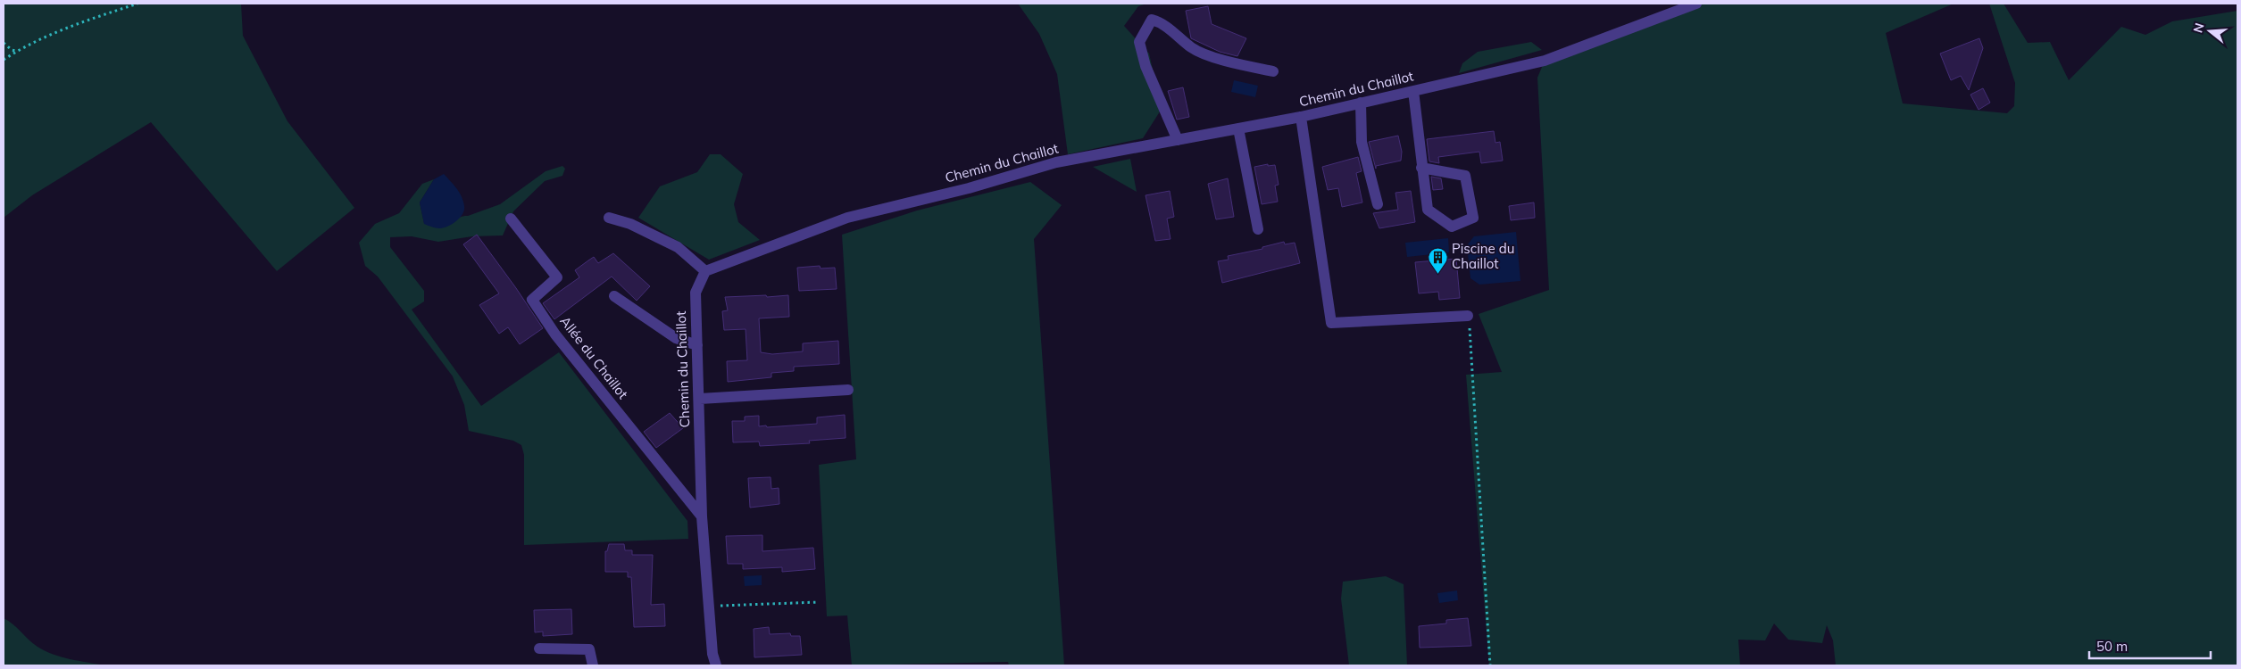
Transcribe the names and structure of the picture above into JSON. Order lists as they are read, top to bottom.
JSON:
{
  "streets": {
    "street": ["Chemin du Chaillot", "Allée du Chaillot"]
  },
  "crossings": [
    ["Chemin du Chaillot", "Allée du Chaillot"]
  ],
  "places": {
    "building": ["Piscine du Chaillot"]
  },
  "scale_bar": "50 m",
  "north": "left"
}
